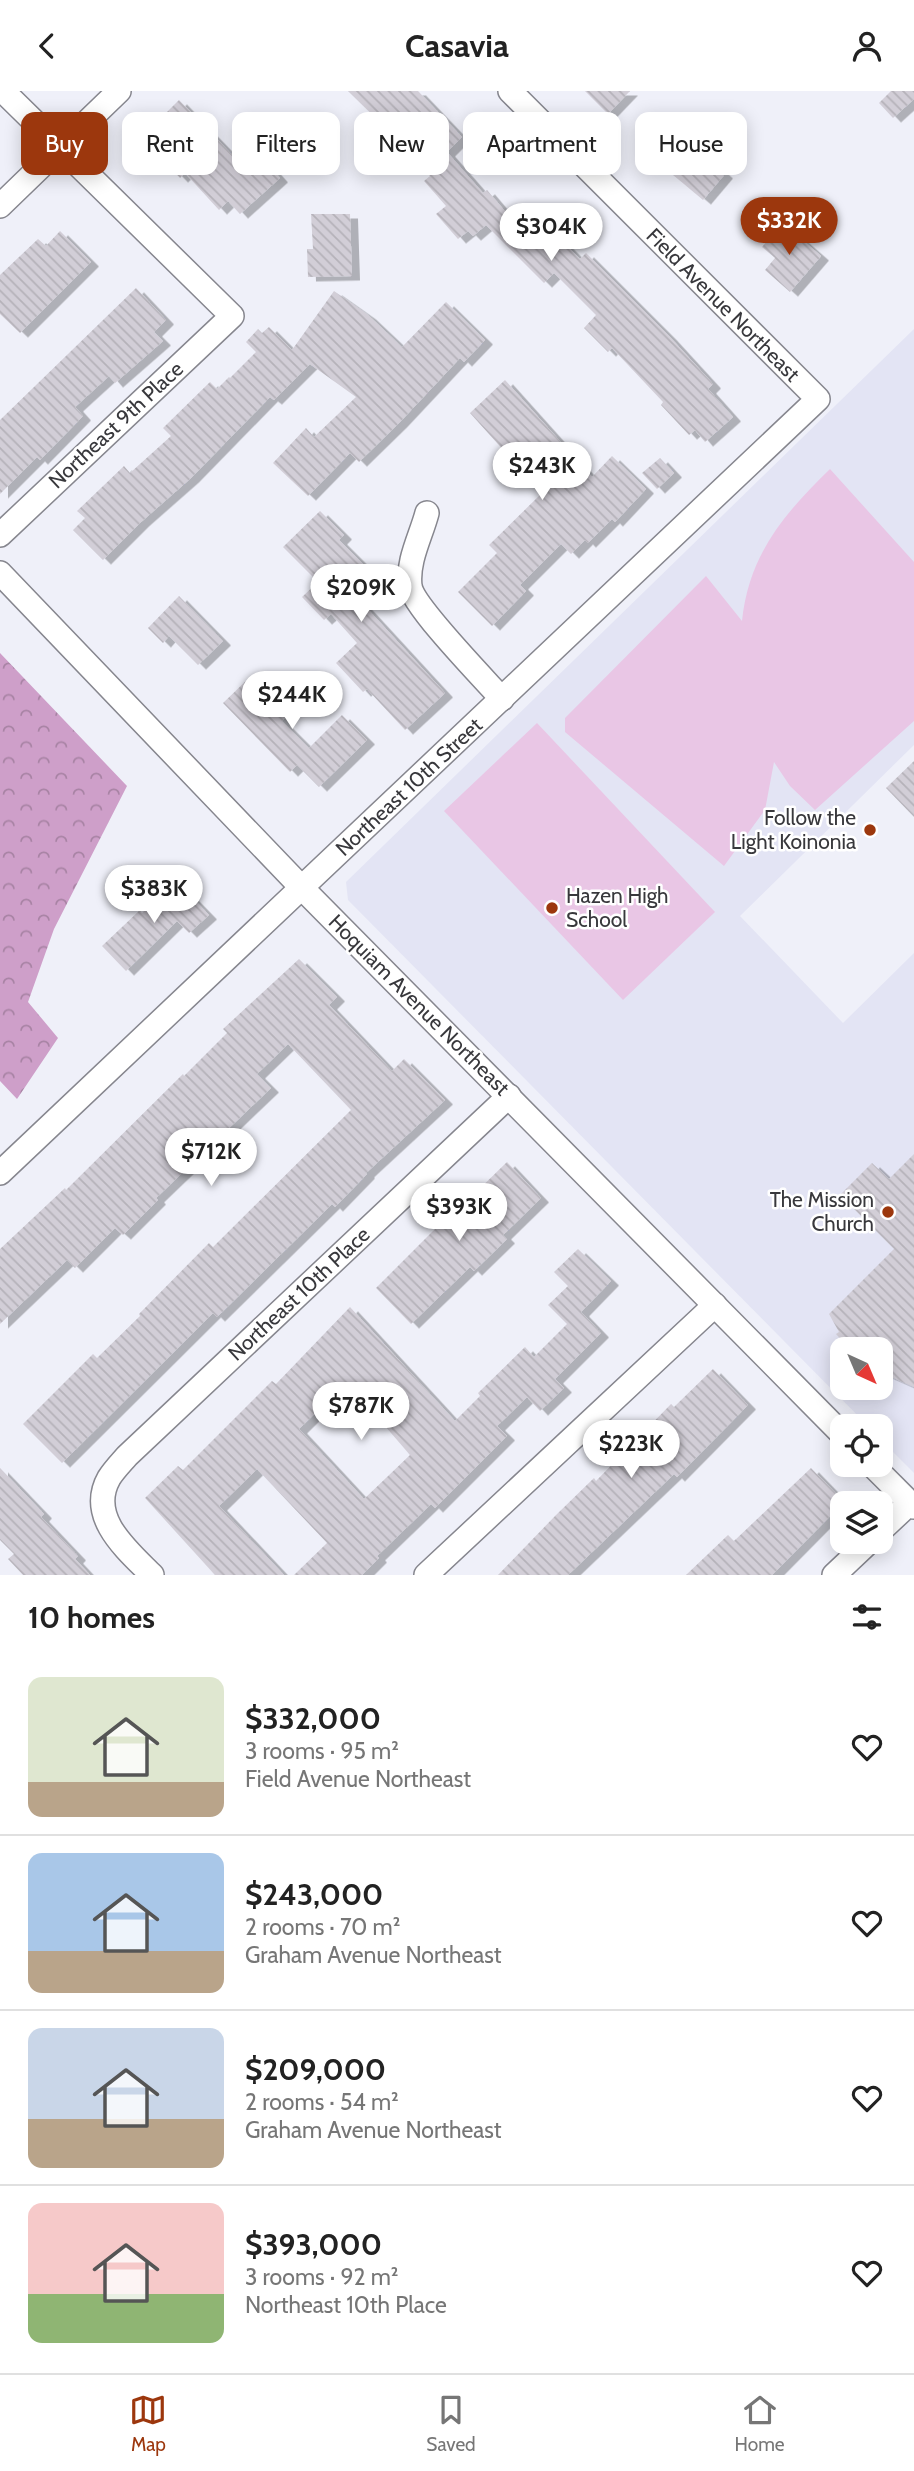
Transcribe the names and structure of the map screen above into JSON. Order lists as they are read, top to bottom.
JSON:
{
  "streets": {
    "street": [
      "Field Avenue Northeast",
      "Northeast 9th Place",
      "Northeast 10th Street",
      "Hoquiam Avenue Northeast",
      "Northeast 10th Place"
    ]
  },
  "crossings": [
    ["Field Avenue Northeast", "Northeast 10th Street"],
    ["Northeast 10th Street", "Hoquiam Avenue Northeast"],
    ["Hoquiam Avenue Northeast", "Northeast 10th Place"]
  ],
  "places": ["Follow the Light Koinonia", "Hazen High School", "The Mission Church"],
  "north": "bottom right",
  "page": {
    "header": "Casavia",
    "chip": [
      "Buy",
      "Rent",
      "Filters",
      "New",
      "Apartment",
      "House"
    ],
    "price": [
      "$332K",
      "$304K",
      "$243K",
      "$209K",
      "$244K",
      "$383K",
      "$712K",
      "$393K",
      "$787K",
      "$223K"
    ],
    "heading": "10 homes",
    "list": [
      {
        "name": "$332,000",
        "note": "3 rooms · 95 m² · Field Avenue Northeast"
      },
      {
        "name": "$243,000",
        "note": "2 rooms · 70 m² · Graham Avenue Northeast"
      },
      {
        "name": "$209,000",
        "note": "2 rooms · 54 m² · Graham Avenue Northeast"
      },
      {
        "name": "$393,000",
        "note": "3 rooms · 92 m² · Northeast 10th Place"
      }
    ],
    "tabs": ["Map", "Saved", "Home"]
  }
}
